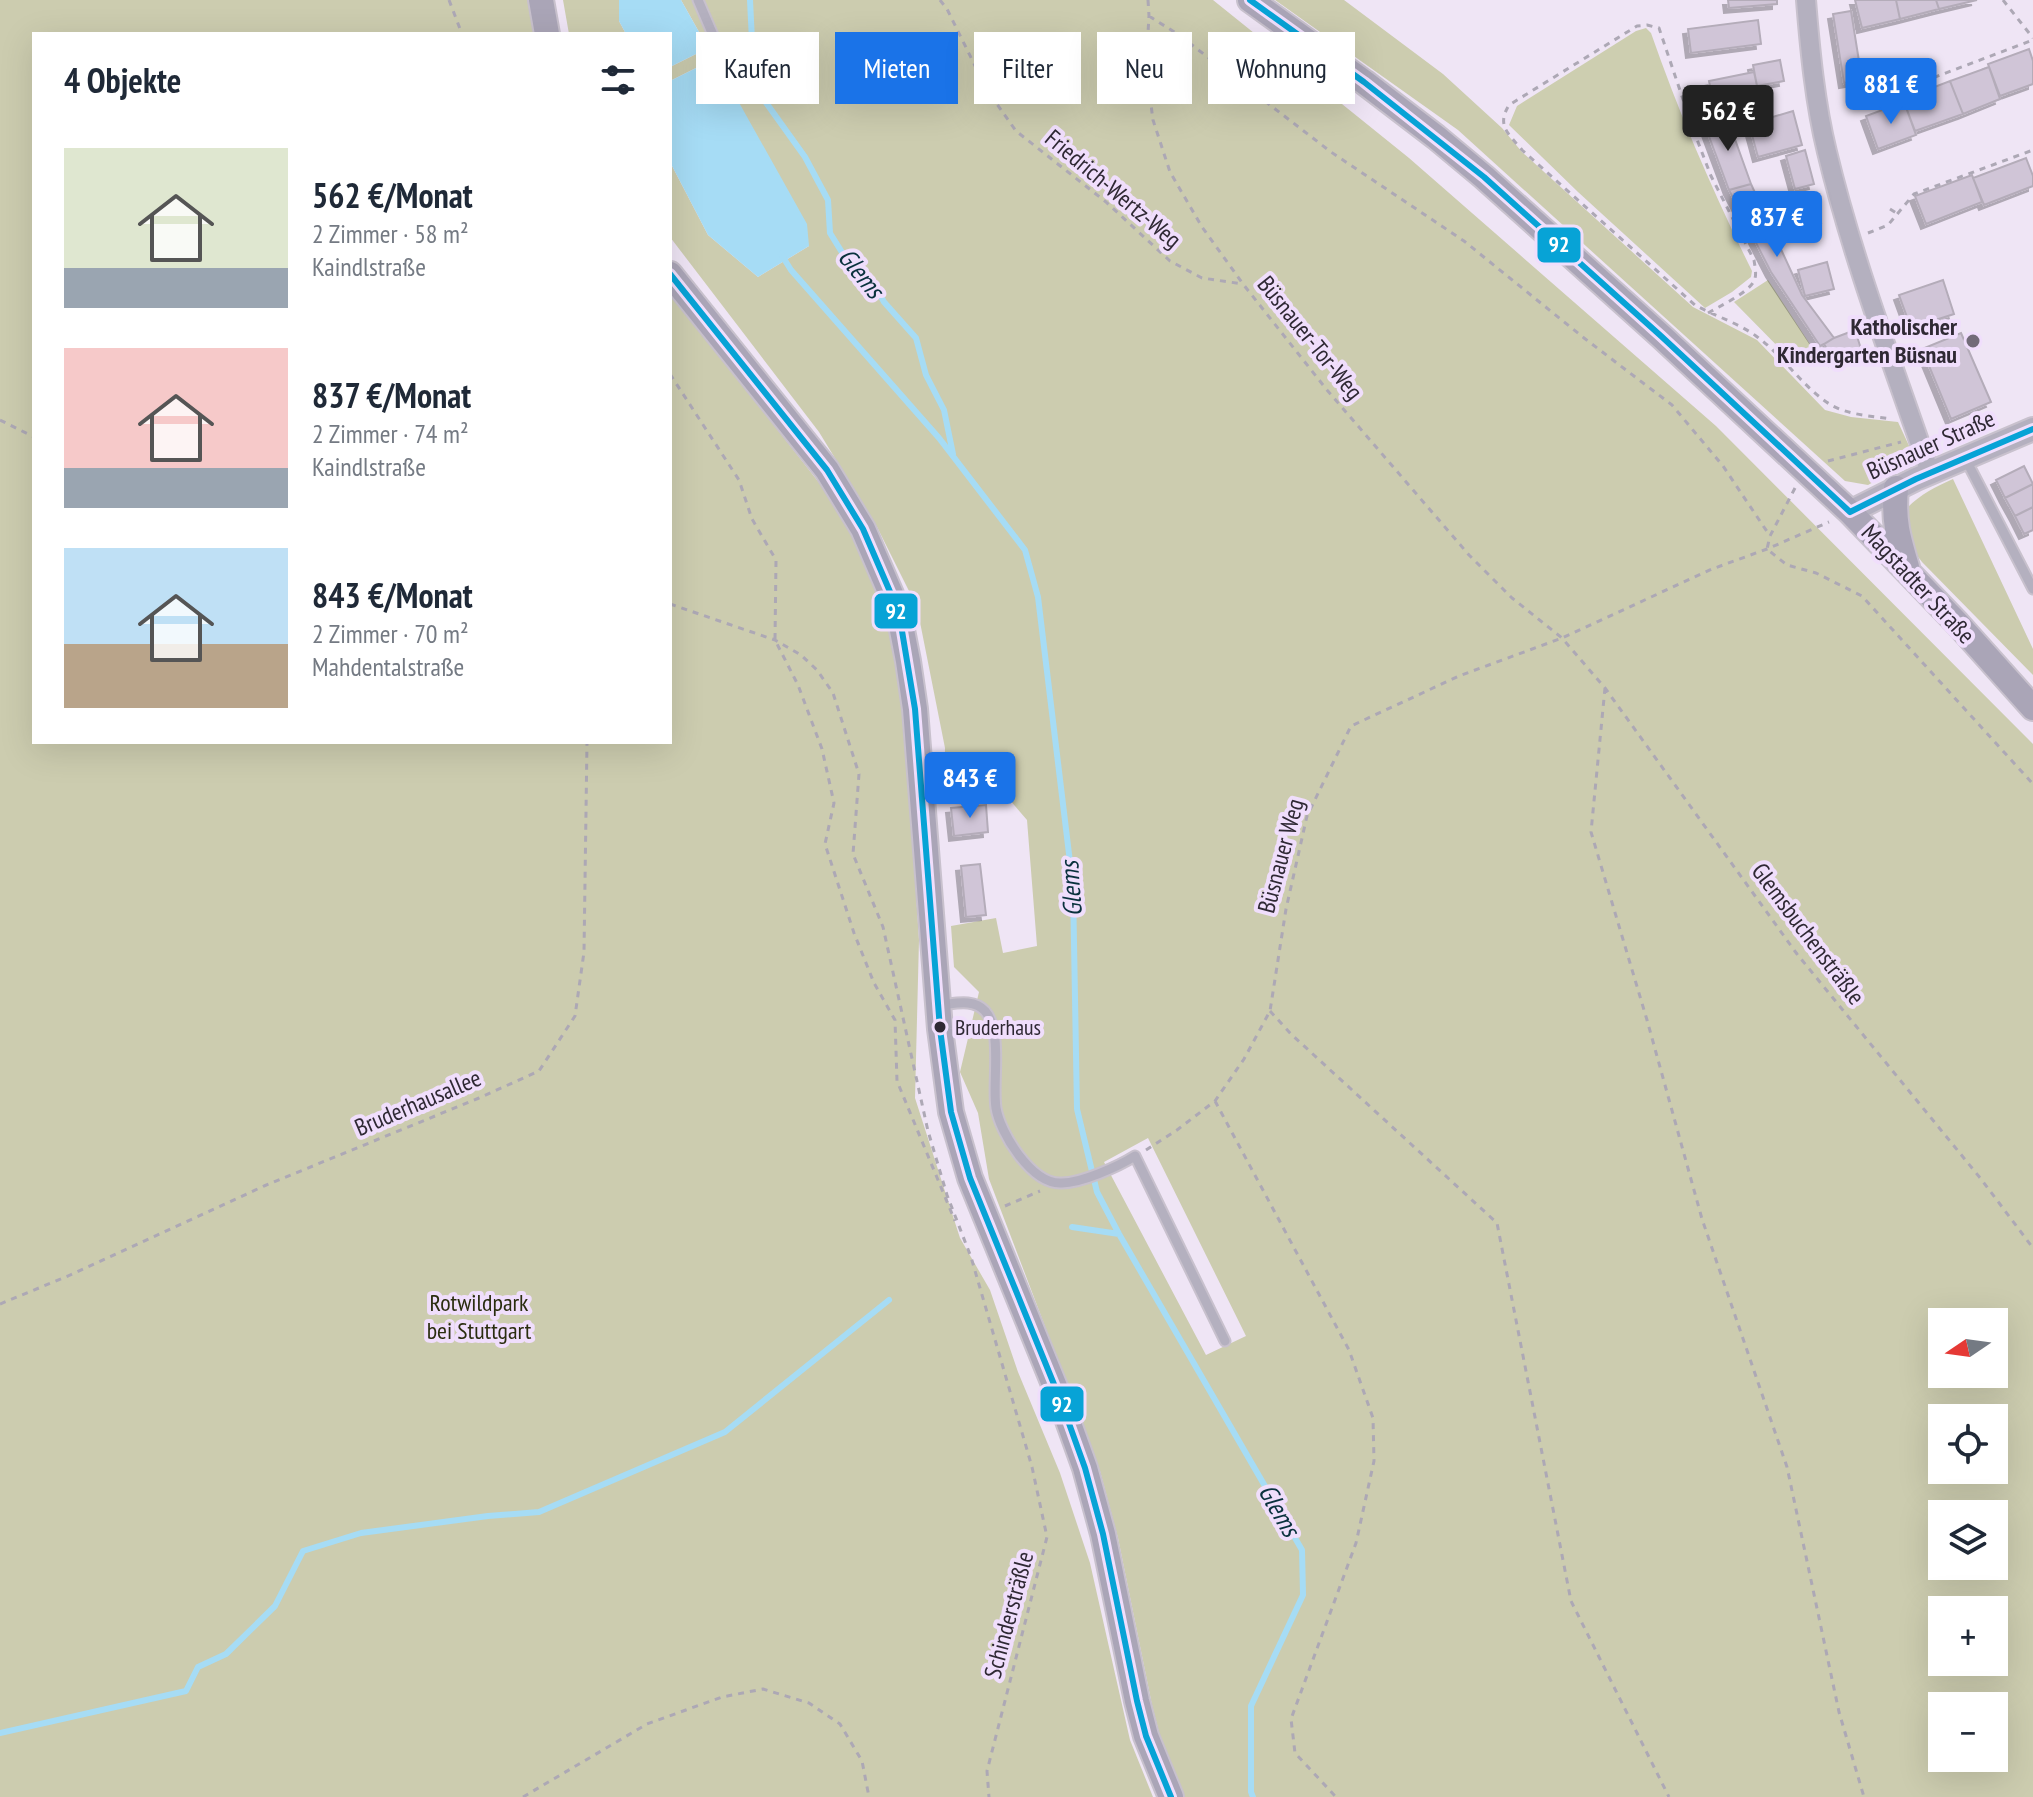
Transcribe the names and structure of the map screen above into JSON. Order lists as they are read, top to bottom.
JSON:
{
  "streets": {
    "main road": ["Magstadter Straße"],
    "street": ["Büsnauer Straße"],
    "path": [
      "Friedrich-Wertz-Weg",
      "Büsnauer-Tor-Weg",
      "Büsnauer Weg",
      "Glemsbuchensträßle",
      "Bruderhausallee",
      "Schindersträßle"
    ]
  },
  "crossings": [
    ["Friedrich-Wertz-Weg", "Büsnauer-Tor-Weg"],
    ["Büsnauer-Tor-Weg", "Büsnauer Weg"],
    ["Büsnauer-Tor-Weg", "Glemsbuchensträßle"],
    ["Büsnauer Straße", "Magstadter Straße"],
    ["Büsnauer Straße", "Büsnauer Weg"],
    ["Magstadter Straße", "Büsnauer Weg"],
    ["Büsnauer Weg", "Glemsbuchensträßle"]
  ],
  "water": ["Glems"],
  "parks": ["Rotwildpark bei Stuttgart"],
  "places": ["Katholischer Kindergarten Büsnau", "Bruderhaus"],
  "lines": ["transit line 92"],
  "north": "left",
  "page": {
    "chip": [
      "Kaufen",
      "Mieten",
      "Filter",
      "Neu",
      "Wohnung"
    ],
    "heading": "4 Objekte",
    "price": [
      "881 €",
      "562 €",
      "837 €",
      "843 €"
    ],
    "list": [
      {
        "name": "562 €/Monat",
        "note": "2 Zimmer · 58 m² · Kaindlstraße"
      },
      {
        "name": "837 €/Monat",
        "note": "2 Zimmer · 74 m² · Kaindlstraße"
      },
      {
        "name": "843 €/Monat",
        "note": "2 Zimmer · 70 m² · Mahdentalstraße"
      }
    ],
    "map_buttons": ["+", "−"]
  }
}
